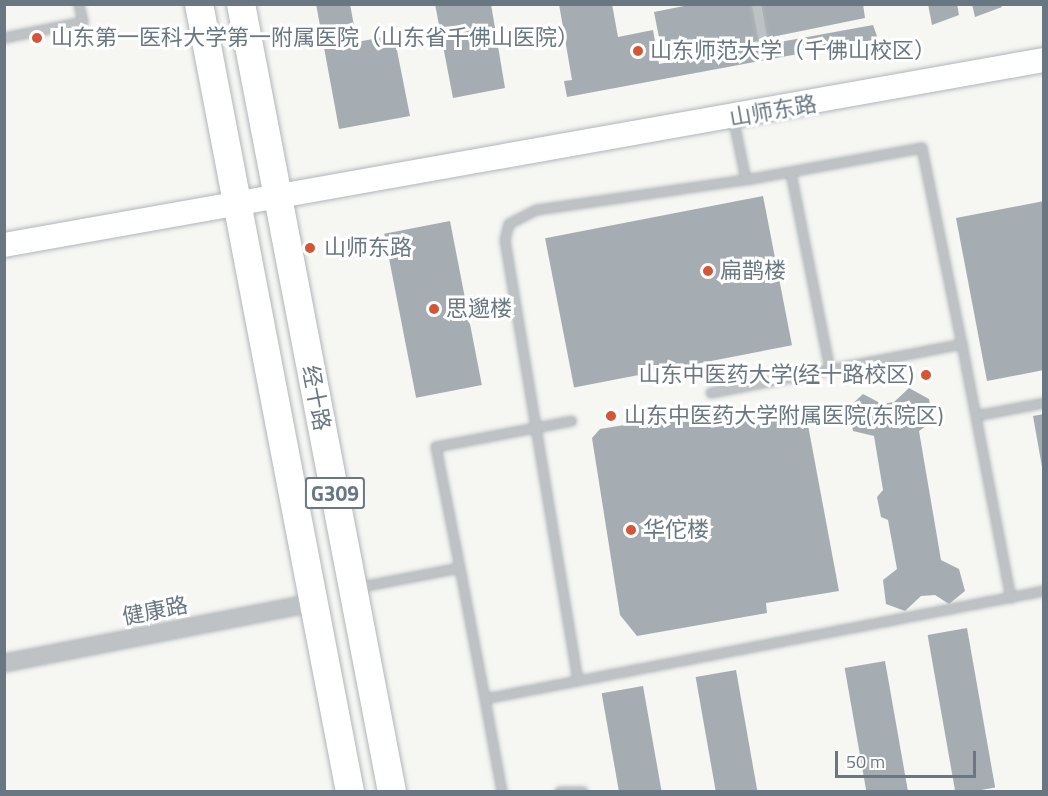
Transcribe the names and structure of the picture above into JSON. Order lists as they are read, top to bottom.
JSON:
{
  "streets": {
    "highway": ["经十路", "G309"],
    "main road": ["山师东路"],
    "street": ["健康路"]
  },
  "crossings": [
    ["山师东路", "经十路"],
    ["经十路", "健康路"]
  ],
  "places": [
    "山东第一医科大学第一附属医院（山东省千佛山医院）",
    "山东师范大学（千佛山校区）",
    "山师东路",
    "扁鹊楼",
    "思邈楼",
    "山东中医药大学(经十路校区)",
    "山东中医药大学附属医院(东院区)",
    "华佗楼"
  ],
  "scale_bar": "50 m"
}
